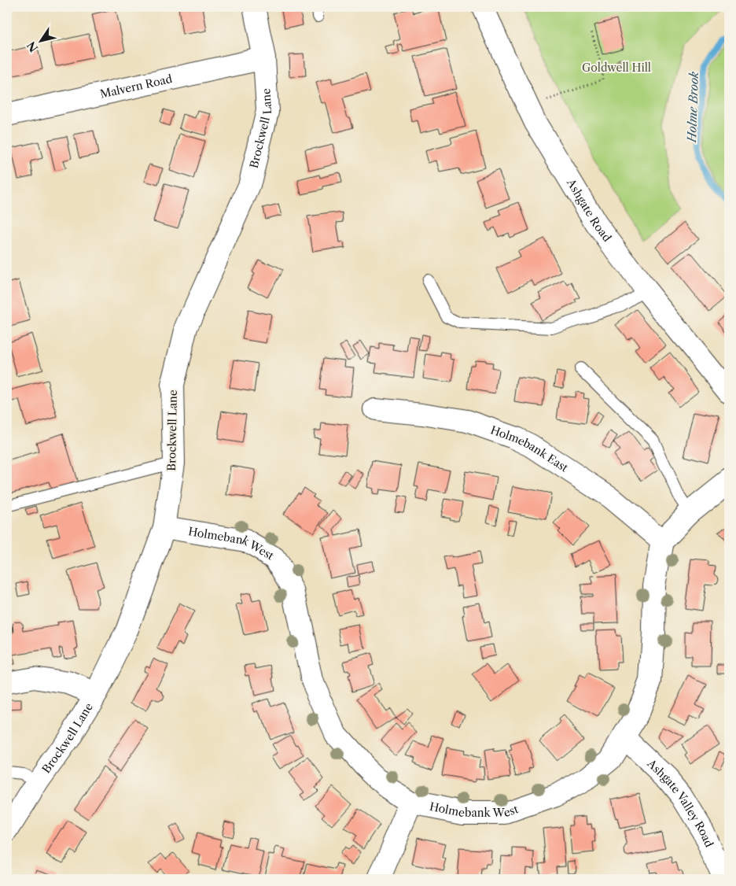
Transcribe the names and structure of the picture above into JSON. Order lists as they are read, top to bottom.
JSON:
{
  "streets": {
    "street": [
      "Malvern Road",
      "Brockwell Lane",
      "Ashgate Road",
      "Holmebank East",
      "Holmebank West",
      "Ashgate Valley Road"
    ]
  },
  "crossings": [
    ["Malvern Road", "Brockwell Lane"],
    ["Brockwell Lane", "Holmebank West"],
    ["Holmebank East", "Holmebank West"],
    ["Holmebank West", "Ashgate Valley Road"]
  ],
  "water": ["Holme Brook"],
  "parks": ["Goldwell Hill"],
  "north": "bottom left"
}
